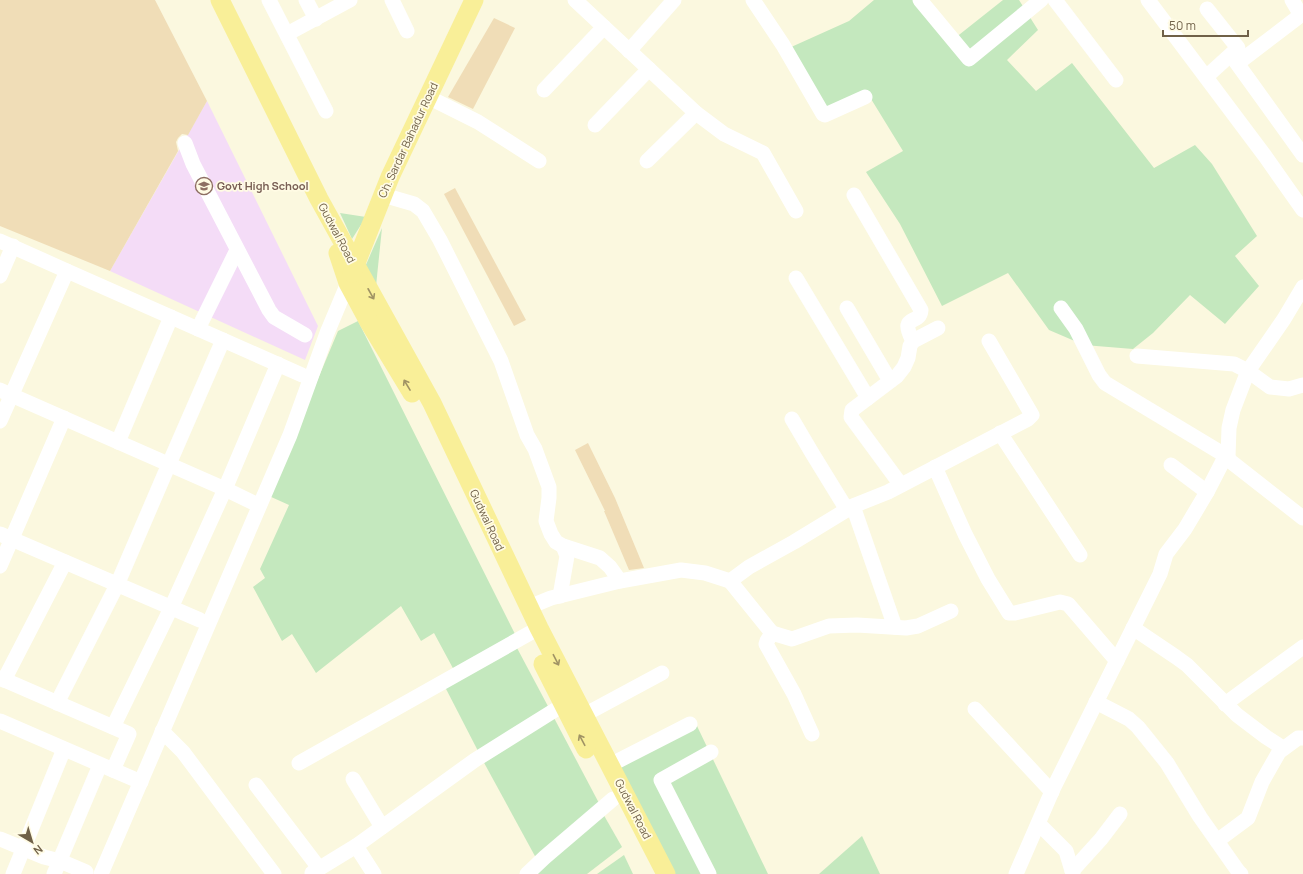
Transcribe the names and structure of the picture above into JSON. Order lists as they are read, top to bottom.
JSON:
{
  "streets": {
    "main road": ["Ch. Sardar Bahadur Road", "Gudwal Road"]
  },
  "crossings": [
    ["Ch. Sardar Bahadur Road", "Gudwal Road"]
  ],
  "places": {
    "school or university": ["Govt High School"]
  },
  "scale_bar": "50 m",
  "north": "bottom right"
}
